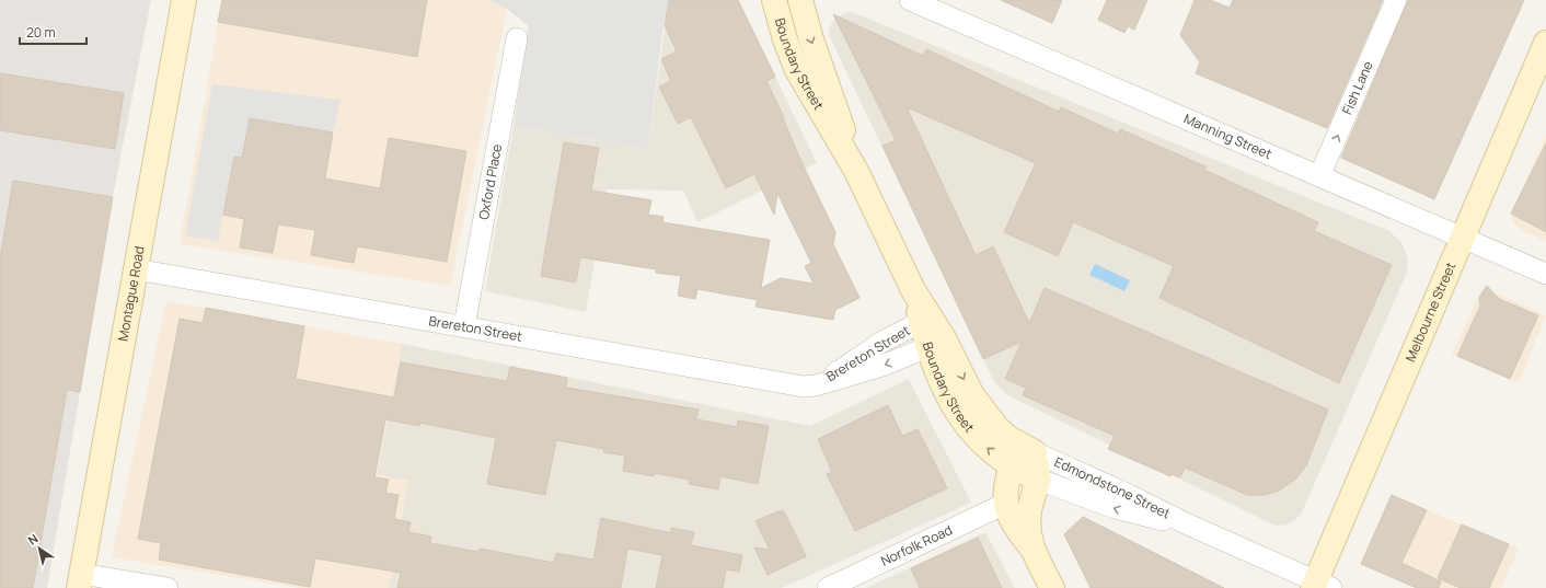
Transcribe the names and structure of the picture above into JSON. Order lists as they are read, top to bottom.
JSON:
{
  "streets": {
    "street": [
      "Boundary Street",
      "Fish Lane",
      "Manning Street",
      "Oxford Place",
      "Montague Road",
      "Melbourne Street",
      "Brereton Street",
      "Edmondstone Street",
      "Norfolk Road"
    ]
  },
  "crossings": [
    ["Boundary Street", "Brereton Street"],
    ["Boundary Street", "Edmondstone Street"],
    ["Fish Lane", "Manning Street"],
    ["Manning Street", "Melbourne Street"],
    ["Oxford Place", "Brereton Street"],
    ["Montague Road", "Brereton Street"],
    ["Melbourne Street", "Edmondstone Street"]
  ],
  "one_way": ["Fish Lane"],
  "scale_bar": "20 m",
  "north": "top left"
}
